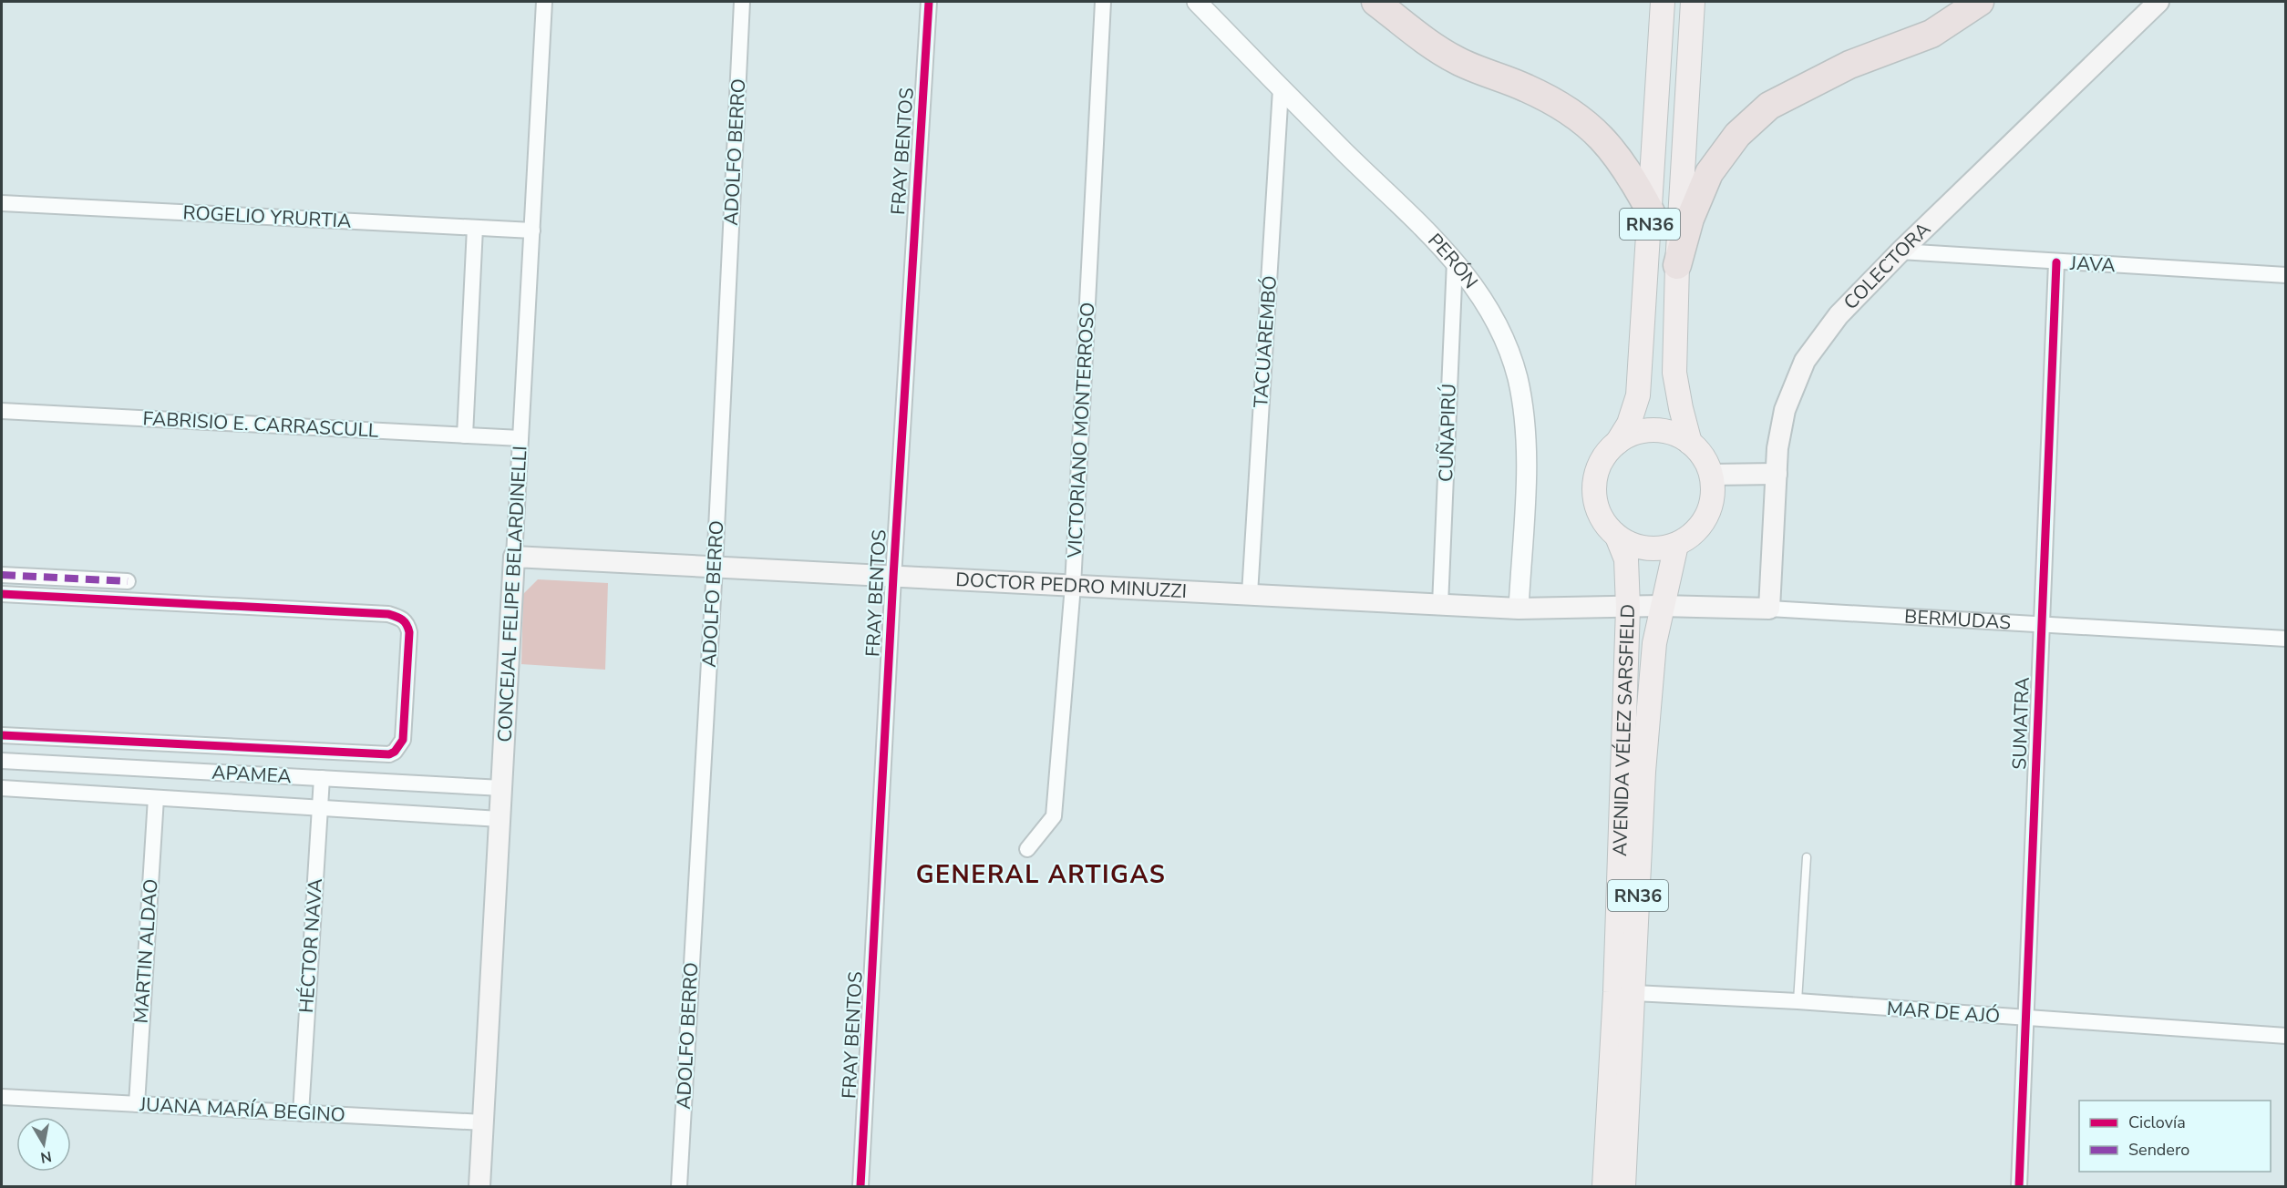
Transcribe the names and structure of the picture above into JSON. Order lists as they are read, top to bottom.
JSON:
{
  "streets": {
    "main road": [
      "RN36",
      "COLECTORA",
      "DOCTOR PEDRO MINUZZI",
      "CONCEJAL FELIPE BELARDINELLI",
      "BERMUDAS",
      "AVENIDA VÉLEZ SARSFIELD"
    ],
    "street": [
      "FRAY BENTOS",
      "ADOLFO BERRO",
      "ROGELIO YRURTIA",
      "PERÓN",
      "JAVA",
      "TACUAREMBÓ",
      "FABRISIO E. CARRASCULL",
      "VICTORIANO MONTERROSO",
      "CUÑAPIRÚ",
      "SUMATRA",
      "APAMEA",
      "HÉCTOR NAVA",
      "MARTIN ALDAO",
      "MAR DE AJÓ",
      "JUANA MARÍA BEGINO"
    ]
  },
  "crossings": [
    ["FRAY BENTOS", "DOCTOR PEDRO MINUZZI"],
    ["ADOLFO BERRO", "DOCTOR PEDRO MINUZZI"],
    ["ROGELIO YRURTIA", "CONCEJAL FELIPE BELARDINELLI"],
    ["RN36", "AVENIDA VÉLEZ SARSFIELD"],
    ["PERÓN", "TACUAREMBÓ"],
    ["PERÓN", "CUÑAPIRÚ"],
    ["PERÓN", "DOCTOR PEDRO MINUZZI"],
    ["JAVA", "COLECTORA"],
    ["JAVA", "SUMATRA"],
    ["COLECTORA", "BERMUDAS"],
    ["TACUAREMBÓ", "DOCTOR PEDRO MINUZZI"],
    ["FABRISIO E. CARRASCULL", "CONCEJAL FELIPE BELARDINELLI"],
    ["VICTORIANO MONTERROSO", "DOCTOR PEDRO MINUZZI"],
    ["CUÑAPIRÚ", "DOCTOR PEDRO MINUZZI"],
    ["DOCTOR PEDRO MINUZZI", "CONCEJAL FELIPE BELARDINELLI"],
    ["DOCTOR PEDRO MINUZZI", "BERMUDAS"],
    ["DOCTOR PEDRO MINUZZI", "AVENIDA VÉLEZ SARSFIELD"],
    ["CONCEJAL FELIPE BELARDINELLI", "APAMEA"],
    ["CONCEJAL FELIPE BELARDINELLI", "JUANA MARÍA BEGINO"],
    ["BERMUDAS", "SUMATRA"],
    ["BERMUDAS", "AVENIDA VÉLEZ SARSFIELD"],
    ["SUMATRA", "MAR DE AJÓ"],
    ["AVENIDA VÉLEZ SARSFIELD", "MAR DE AJÓ"],
    ["APAMEA", "HÉCTOR NAVA"],
    ["APAMEA", "MARTIN ALDAO"],
    ["HÉCTOR NAVA", "JUANA MARÍA BEGINO"],
    ["MARTIN ALDAO", "JUANA MARÍA BEGINO"]
  ],
  "districts": ["GENERAL ARTIGAS"],
  "legend": ["Ciclovía", "Sendero"],
  "north": "bottom"
}
